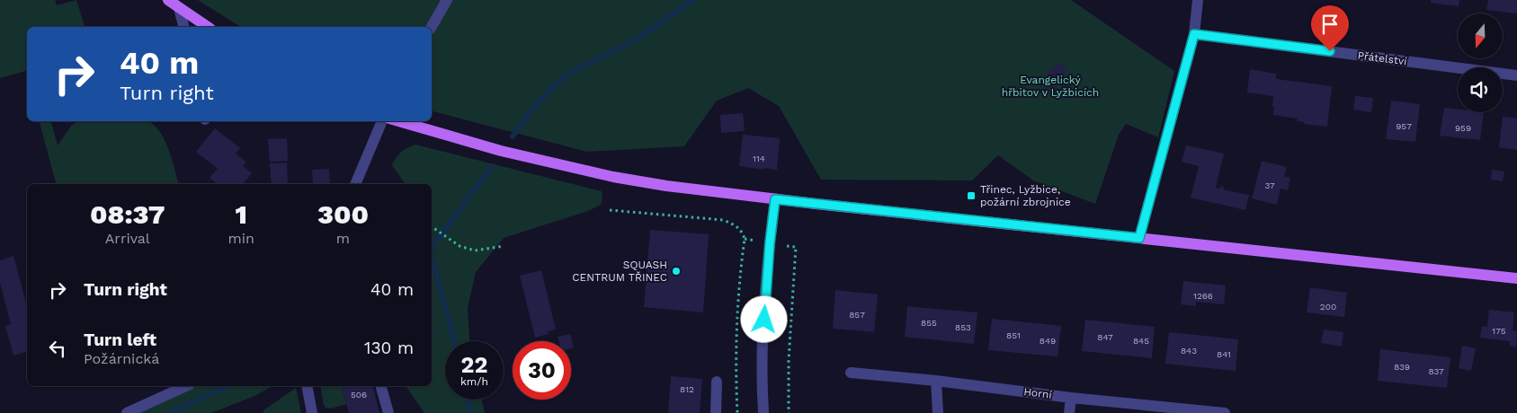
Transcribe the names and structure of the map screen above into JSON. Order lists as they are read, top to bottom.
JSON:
{
  "streets": {
    "street": ["Přátelství", "Horní"]
  },
  "parks": ["Evangelický hřbitov v Lyžbicích"],
  "places": {
    "transit": ["Třinec, Lyžbice, požární zbrojnice"],
    "other": ["SQUASH CENTRUM TŘINEC"]
  },
  "house_numbers": [
    "957",
    "959",
    "114",
    "37",
    "1266",
    "200",
    "857",
    "855",
    "853",
    "175",
    "851",
    "847",
    "849",
    "845",
    "843",
    "841",
    "839",
    "837",
    "812",
    "506"
  ],
  "north": "bottom",
  "page": {
    "turn": ["40 m", "Turn right"],
    "eta": [
      "08:37",
      "Arrival",
      "1",
      "min",
      "300",
      "m"
    ],
    "list": [
      {
        "name": "Turn right",
        "value": "40 m"
      },
      {
        "name": "Turn left",
        "note": "Požárnická",
        "value": "130 m"
      }
    ],
    "speed": "22 km/h",
    "limit": "30"
  }
}
